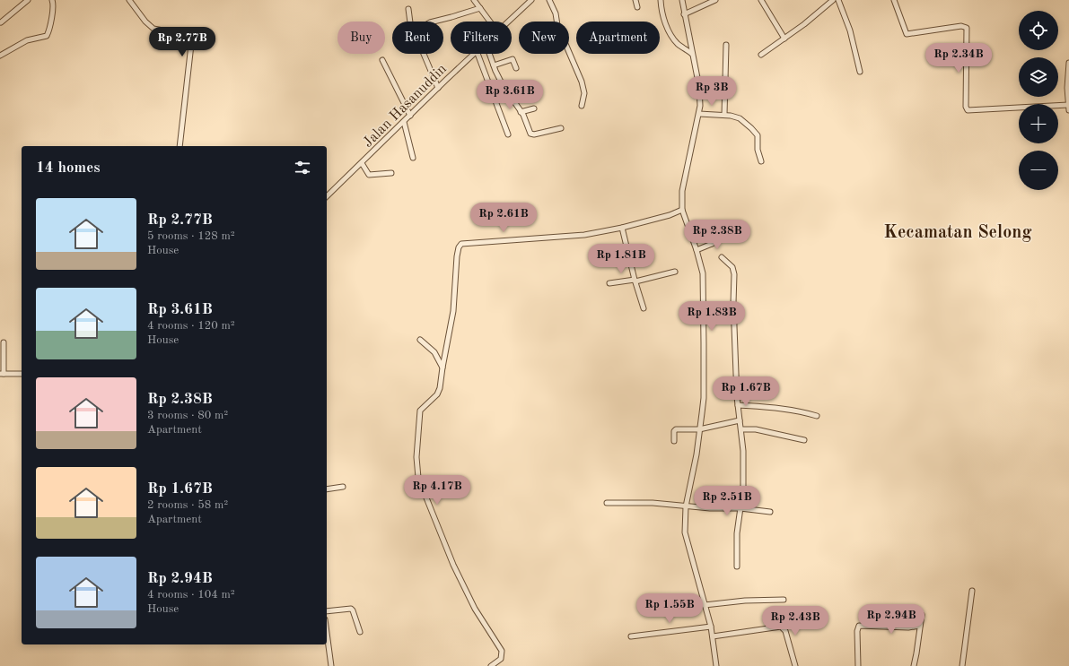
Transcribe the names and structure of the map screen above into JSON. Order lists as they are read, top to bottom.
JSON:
{
  "streets": {
    "street": ["Jalan Hasanuddin"]
  },
  "districts": ["Kecamatan Selong"],
  "page": {
    "map_buttons": ["+", "−"],
    "chip": [
      "Buy",
      "Rent",
      "Filters",
      "New",
      "Apartment"
    ],
    "price": [
      "Rp 2.77B",
      "Rp 2.34B",
      "Rp 3B",
      "Rp 3.61B",
      "Rp 2.61B",
      "Rp 2.38B",
      "Rp 1.81B",
      "Rp 1.83B",
      "Rp 1.67B",
      "Rp 4.17B",
      "Rp 2.51B",
      "Rp 1.55B",
      "Rp 2.94B",
      "Rp 2.43B"
    ],
    "heading": "14 homes",
    "list": [
      {
        "name": "Rp 2.77B",
        "note": "5 rooms · 128 m² · House"
      },
      {
        "name": "Rp 3.61B",
        "note": "4 rooms · 120 m² · House"
      },
      {
        "name": "Rp 2.38B",
        "note": "3 rooms · 80 m² · Apartment"
      },
      {
        "name": "Rp 1.67B",
        "note": "2 rooms · 58 m² · Apartment"
      },
      {
        "name": "Rp 2.94B",
        "note": "4 rooms · 104 m² · House"
      }
    ]
  }
}
